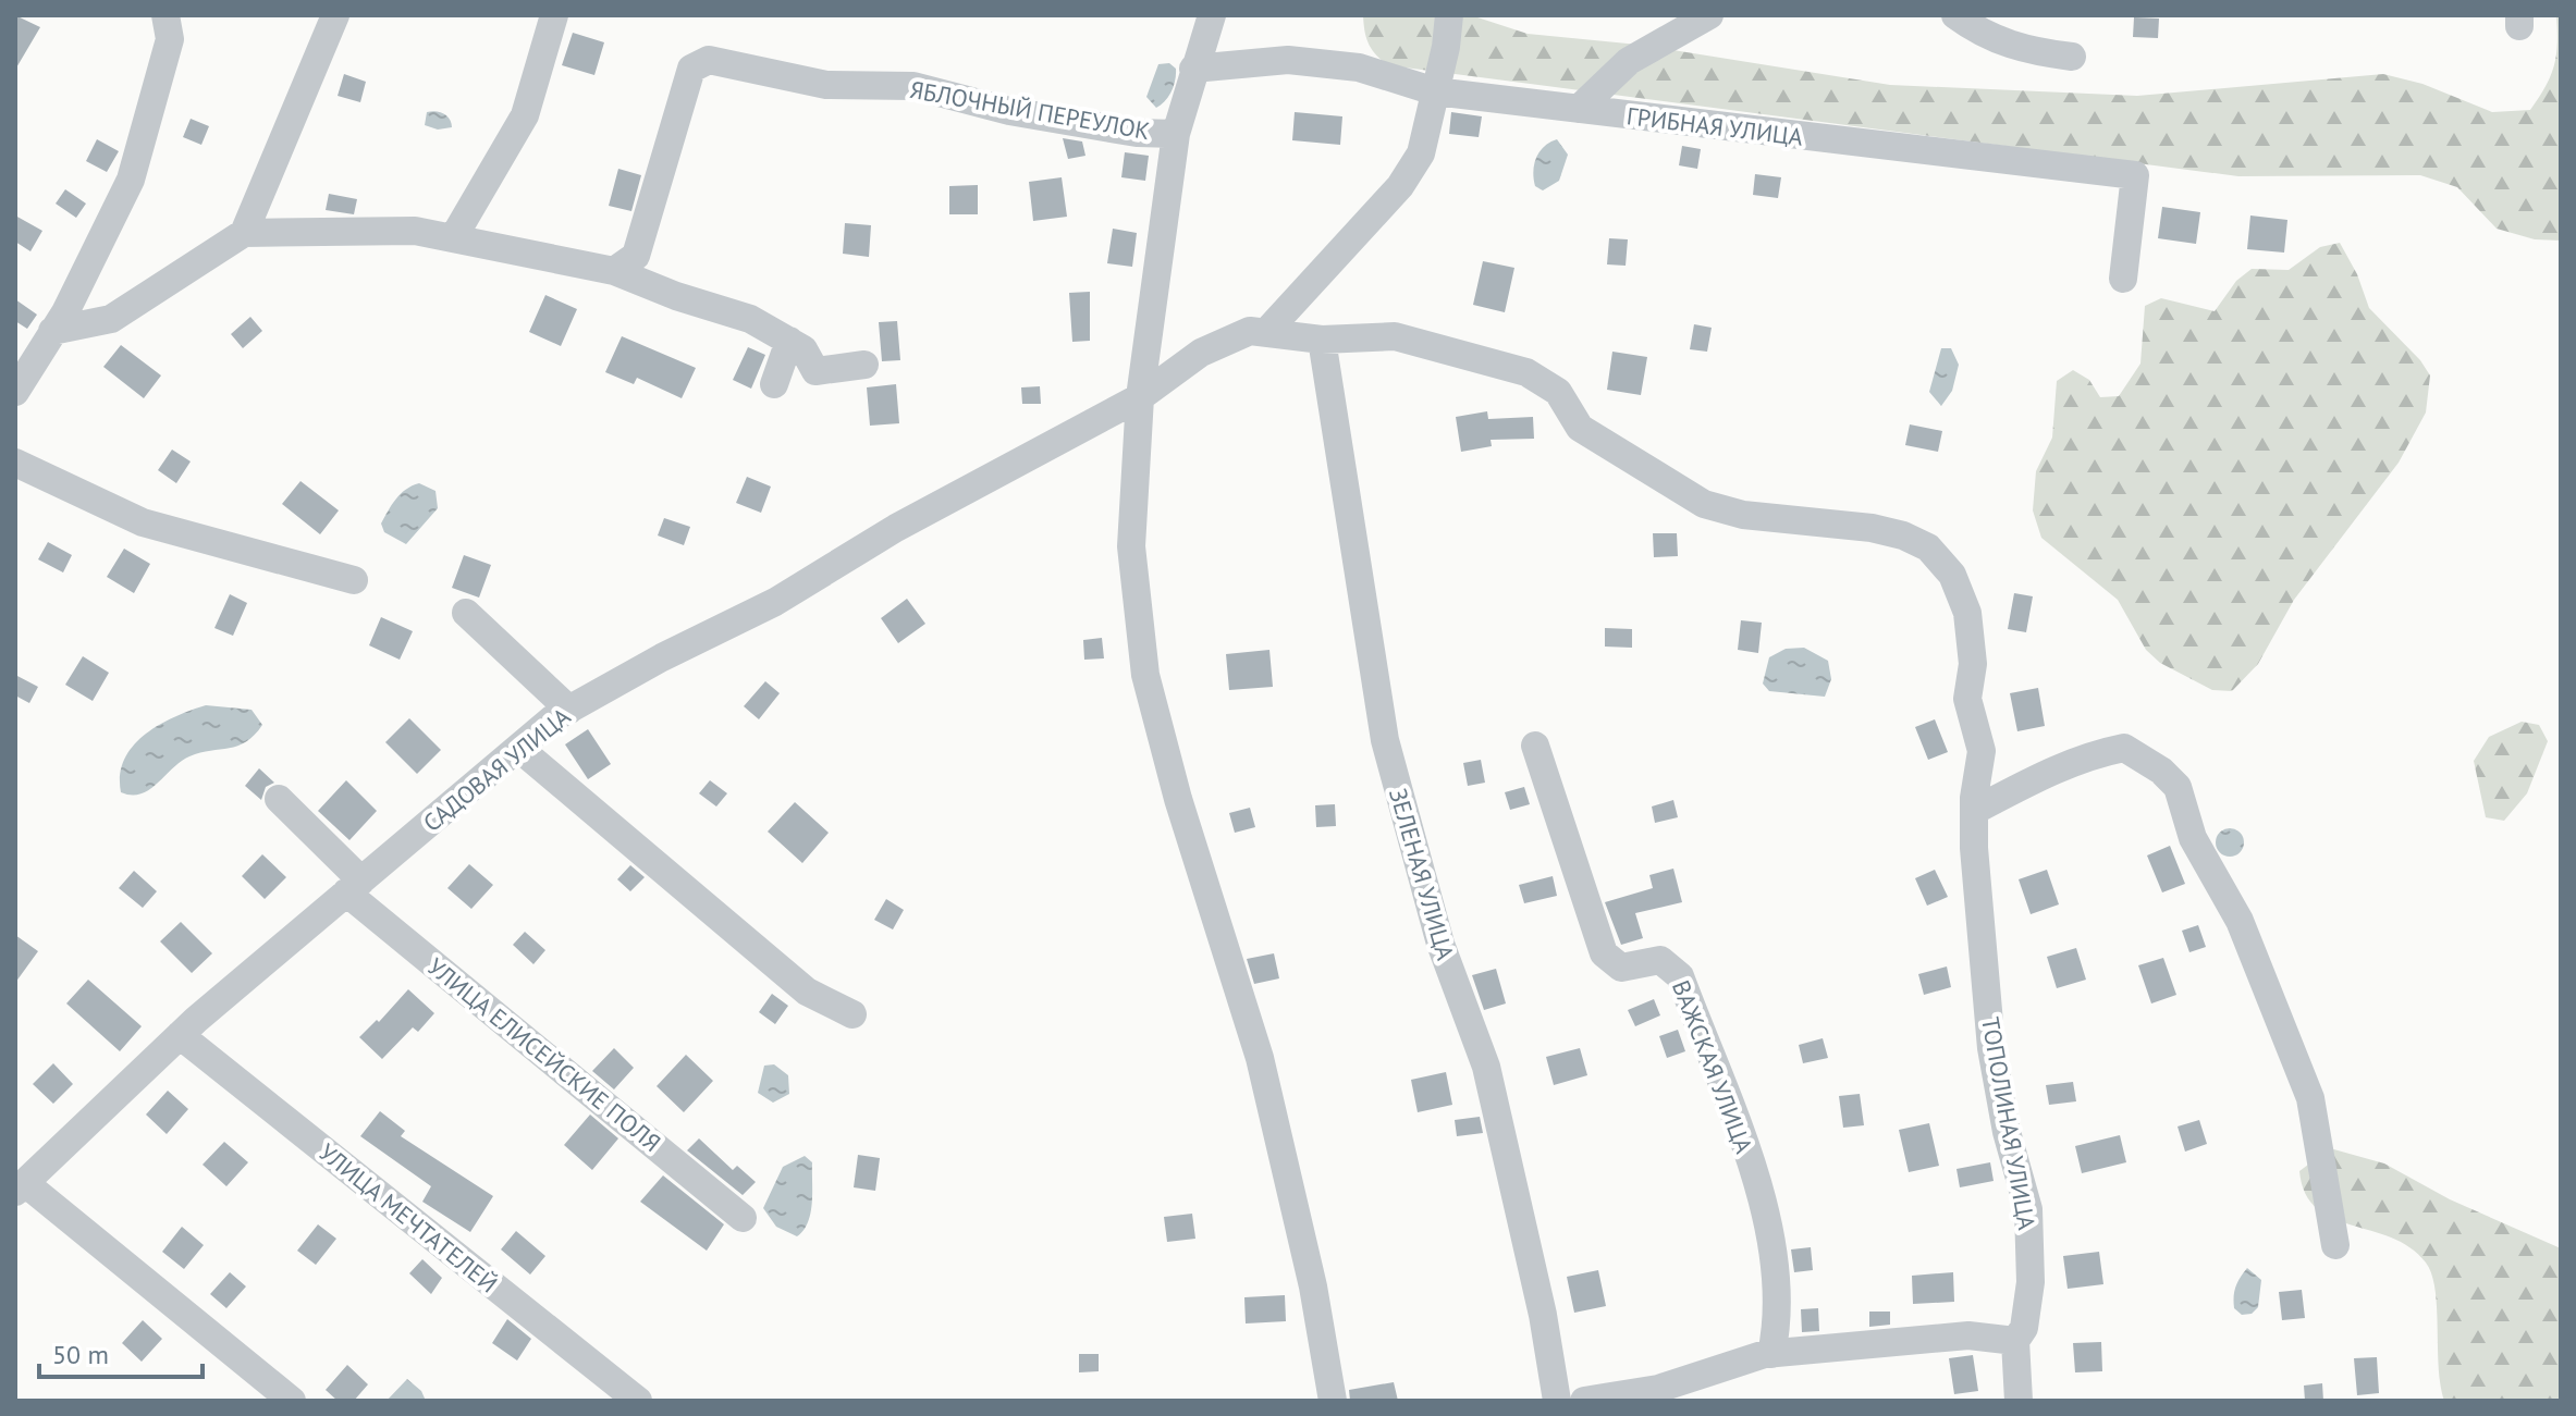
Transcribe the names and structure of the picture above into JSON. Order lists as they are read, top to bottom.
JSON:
{
  "streets": {
    "street": [
      "ЯБЛОЧНЫЙ ПЕРЕУЛОК",
      "ГРИБНАЯ УЛИЦА",
      "САДОВАЯ УЛИЦА",
      "ЗЕЛЕНАЯ УЛИЦА",
      "УЛИЦА ЕЛИСЕЙСКИЕ ПОЛЯ",
      "ВАЖСКАЯ УЛИЦА",
      "ТОПОЛИНАЯ УЛИЦА",
      "УЛИЦА МЕЧТАТЕЛЕЙ"
    ]
  },
  "crossings": [
    ["САДОВАЯ УЛИЦА", "УЛИЦА ЕЛИСЕЙСКИЕ ПОЛЯ"],
    ["САДОВАЯ УЛИЦА", "ТОПОЛИНАЯ УЛИЦА"],
    ["САДОВАЯ УЛИЦА", "УЛИЦА МЕЧТАТЕЛЕЙ"],
    ["ЗЕЛЕНАЯ УЛИЦА", "ТОПОЛИНАЯ УЛИЦА"]
  ],
  "scale_bar": "50 m"
}
